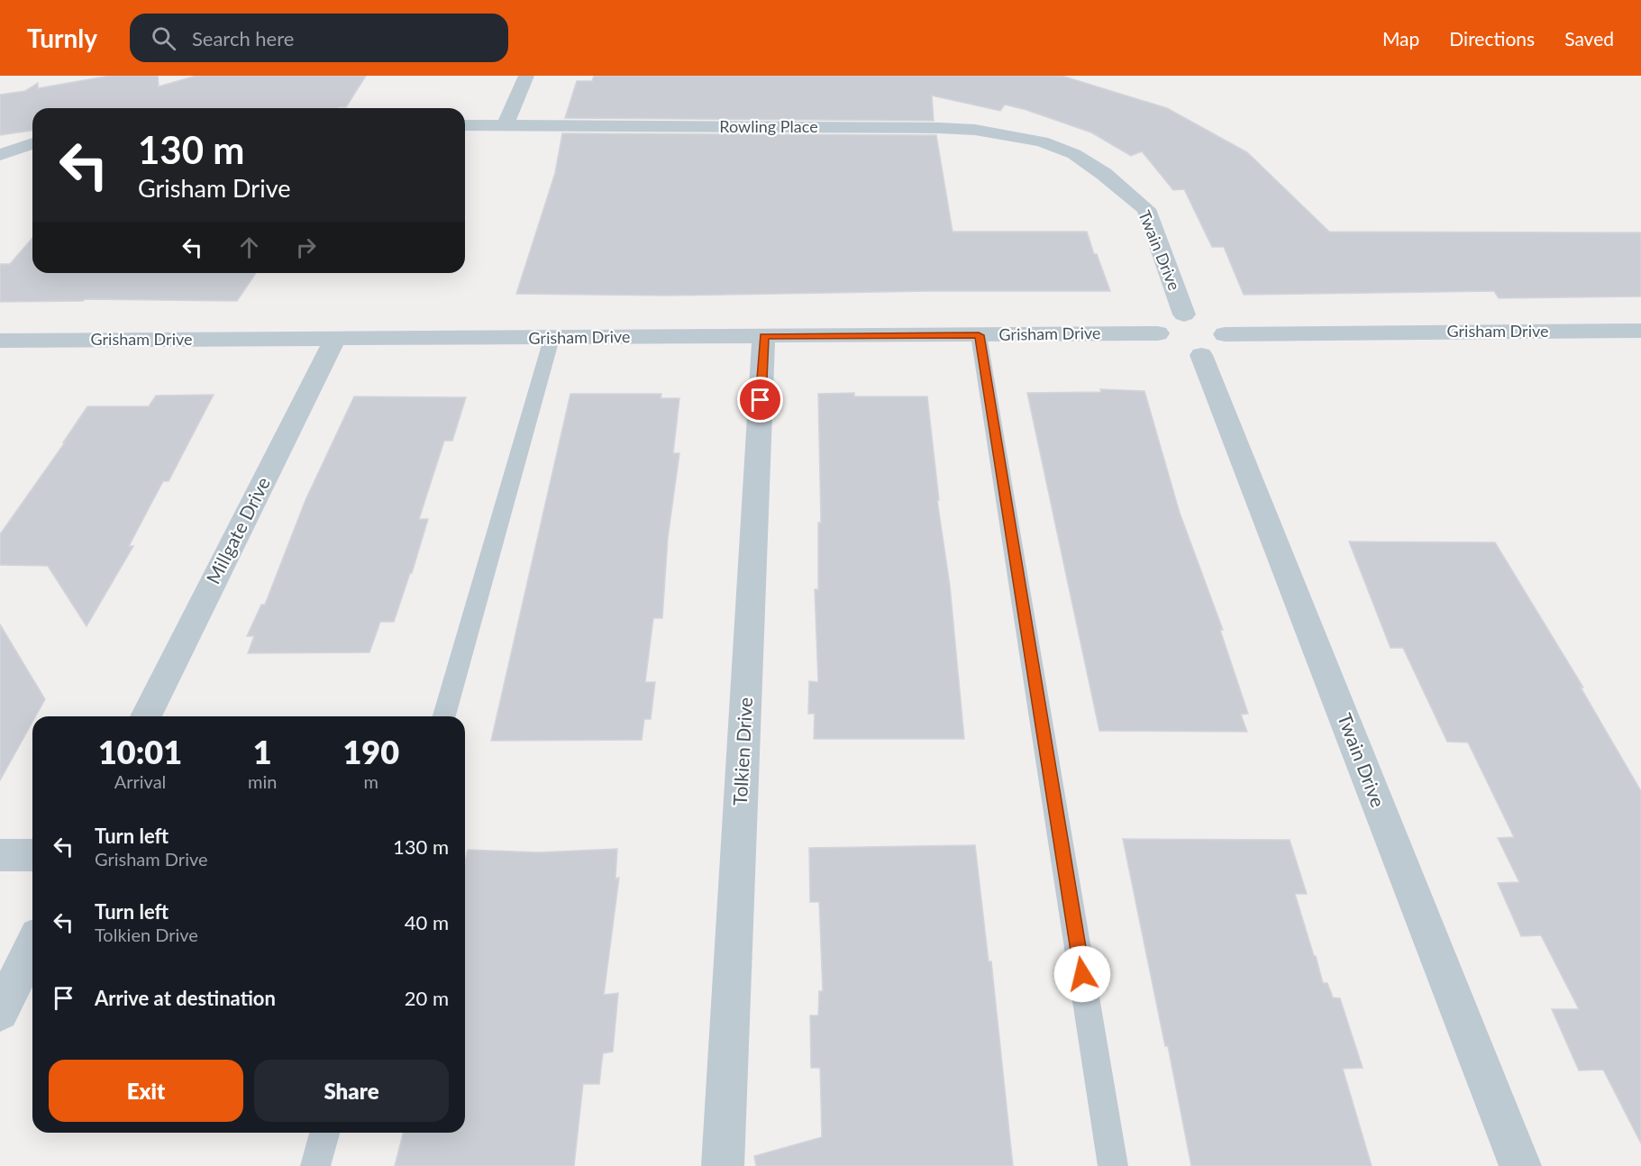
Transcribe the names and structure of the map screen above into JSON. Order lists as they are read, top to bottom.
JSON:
{
  "streets": {
    "street": [
      "Rowling Place",
      "Twain Drive",
      "Grisham Drive",
      "Millgate Drive",
      "Tolkien Drive"
    ]
  },
  "crossings": [
    ["Rowling Place", "Twain Drive"],
    ["Twain Drive", "Grisham Drive"],
    ["Grisham Drive", "Millgate Drive"],
    ["Grisham Drive", "Tolkien Drive"]
  ],
  "page": {
    "header": "Turnly",
    "search": "Search here",
    "nav": ["Map", "Directions", "Saved"],
    "turn": ["130 m", "Grisham Drive"],
    "eta": [
      "10:01",
      "Arrival",
      "1",
      "min",
      "190",
      "m"
    ],
    "list": [
      {
        "name": "Turn left",
        "note": "Grisham Drive",
        "value": "130 m"
      },
      {
        "name": "Turn left",
        "note": "Tolkien Drive",
        "value": "40 m"
      },
      {
        "name": "Arrive at destination",
        "value": "20 m"
      }
    ],
    "buttons": ["Exit", "Share"]
  }
}
